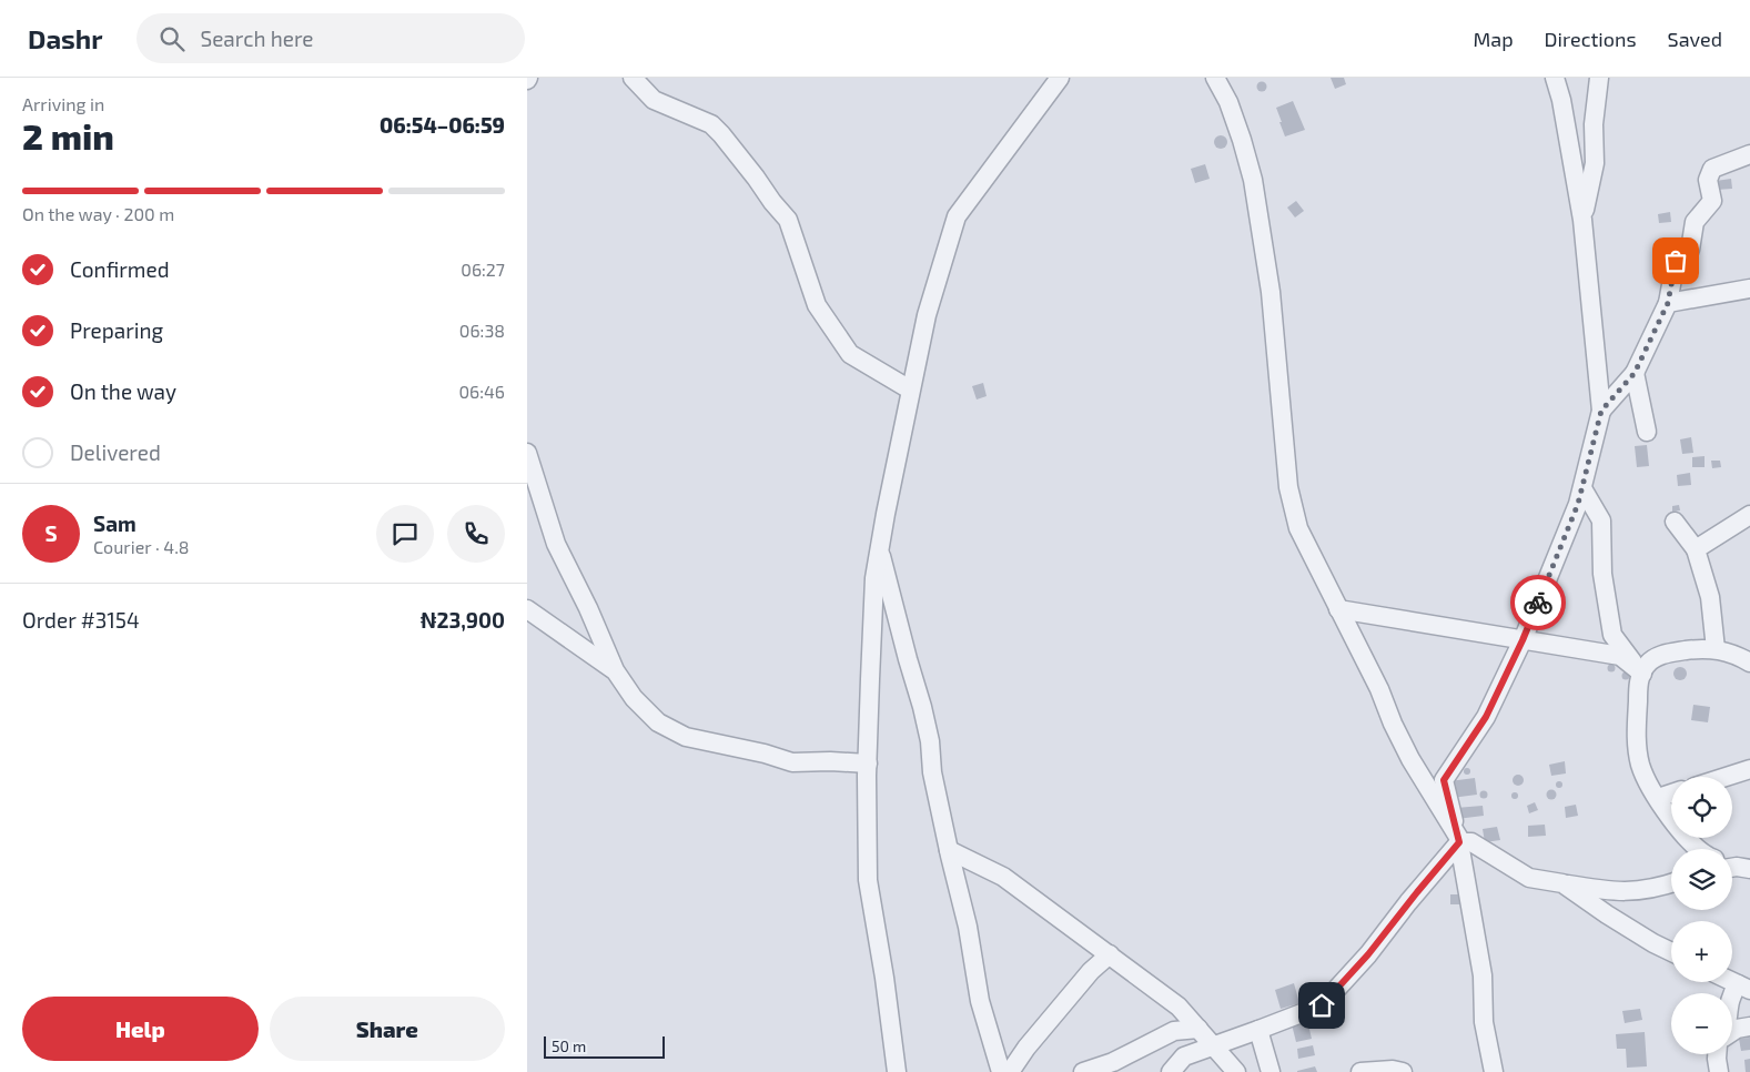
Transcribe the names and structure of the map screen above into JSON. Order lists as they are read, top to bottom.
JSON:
{
  "scale_bar": "50 m",
  "page": {
    "header": "Dashr",
    "search": "Search here",
    "nav": ["Map", "Directions", "Saved"],
    "heading": ["2 min", "Arriving in", "06:54–06:59"],
    "panel": [
      "Sam",
      "Courier · 4.8",
      "Order #3154",
      "₦23,900"
    ],
    "bar": "On the way · 200 m",
    "list": [
      ["Confirmed", "06:27"],
      ["Preparing", "06:38"],
      ["On the way", "06:46"],
      "Delivered"
    ],
    "round": "S",
    "map_buttons": ["+", "−"],
    "buttons": ["Help", "Share"],
    "scale": "50 m"
  }
}
